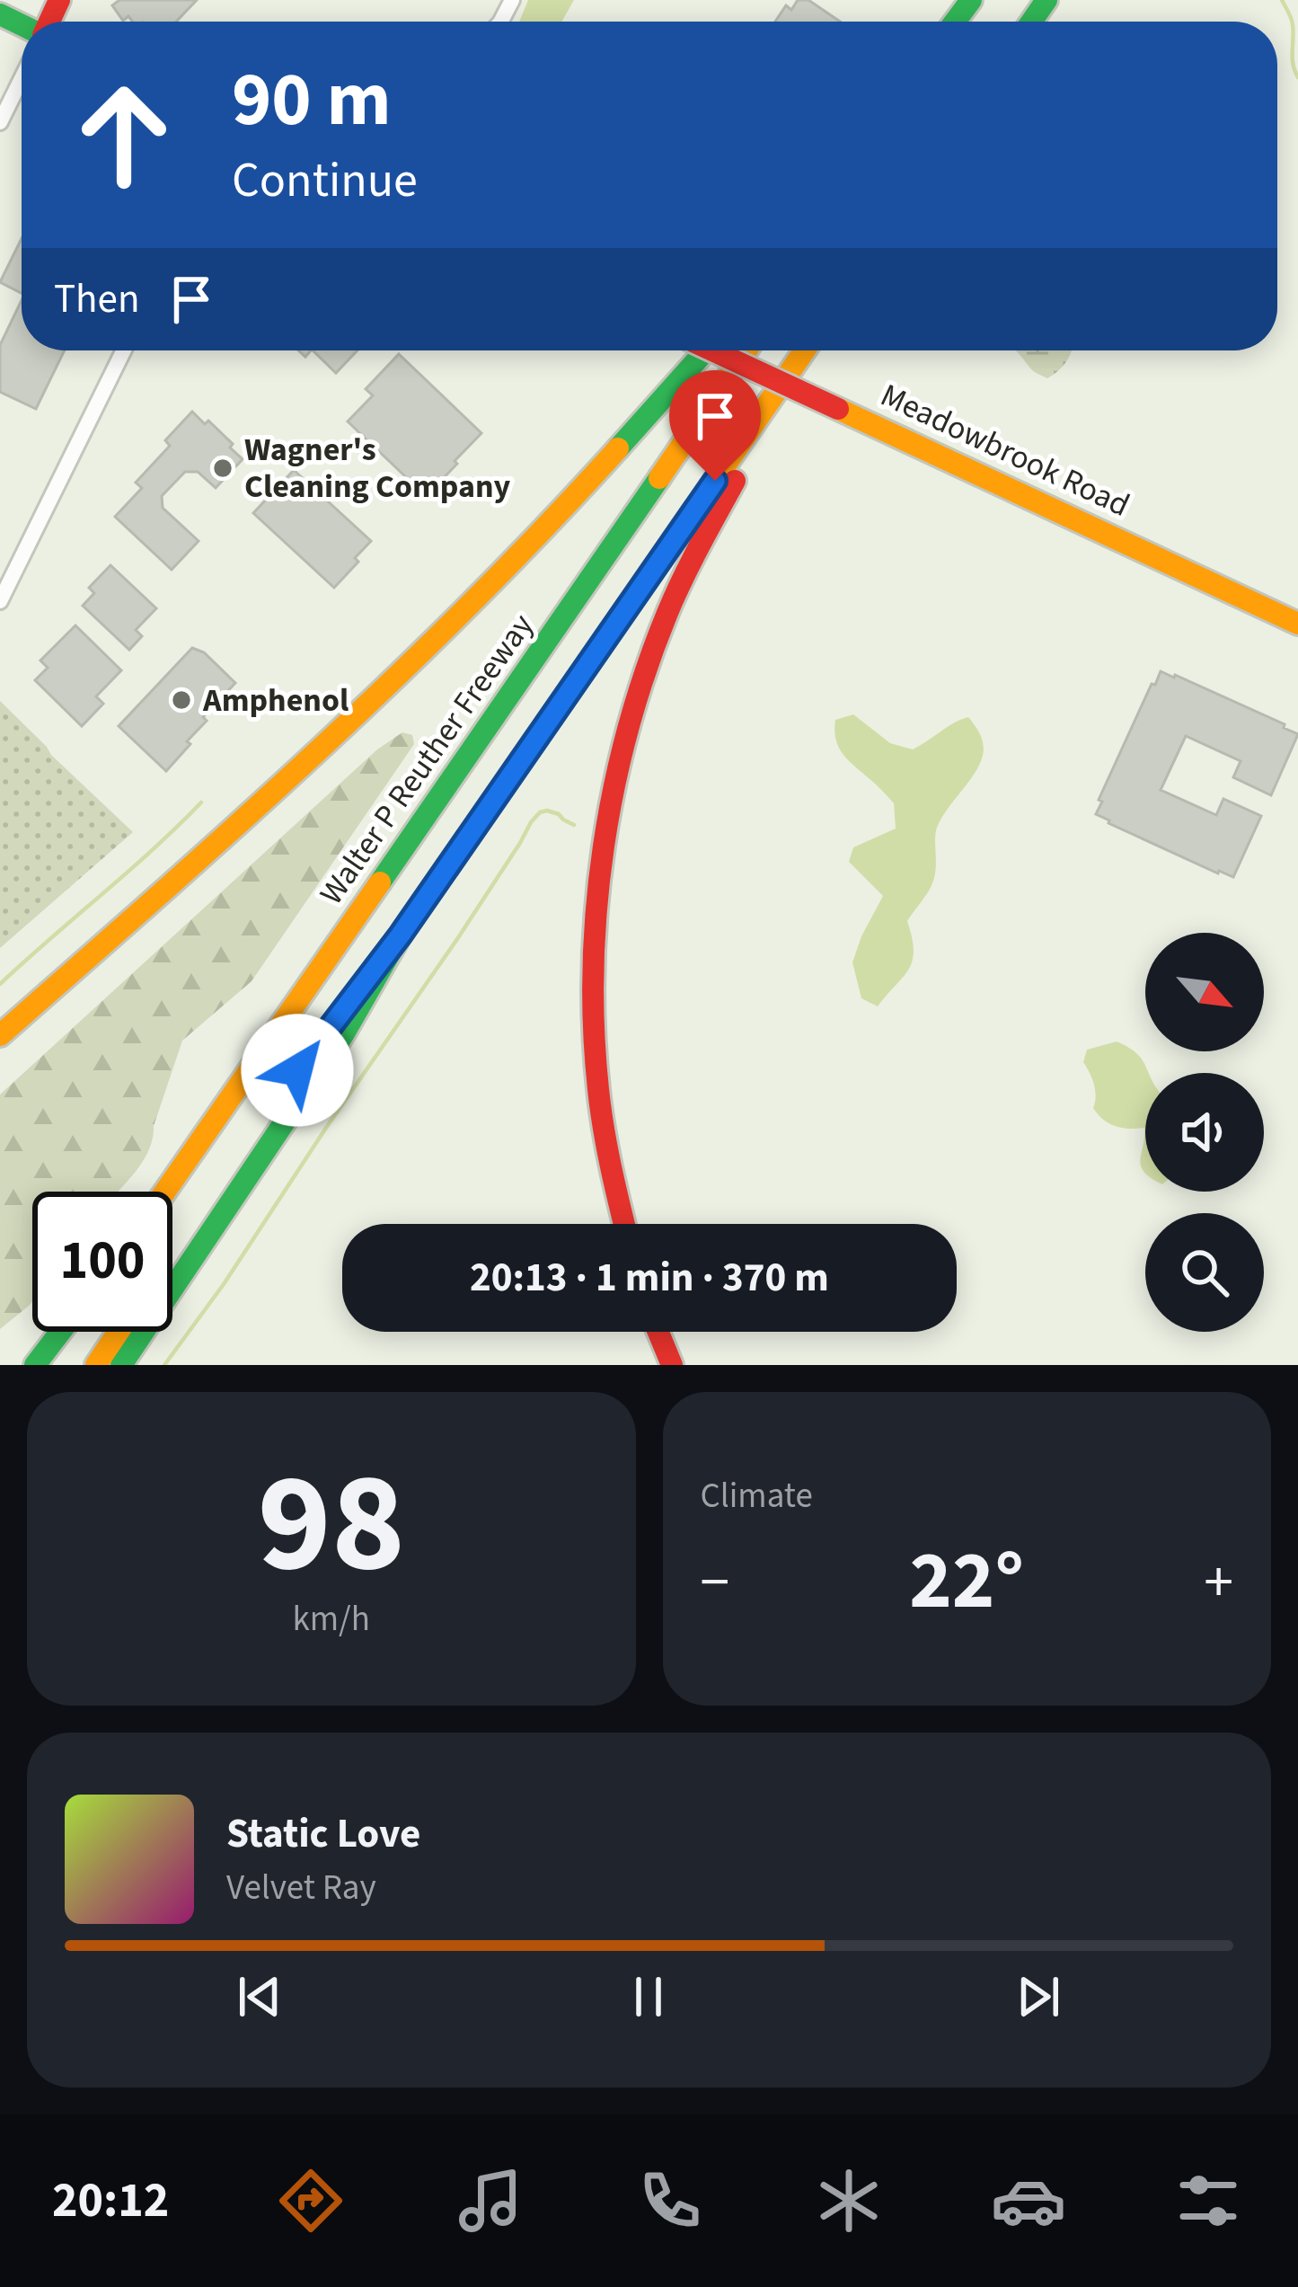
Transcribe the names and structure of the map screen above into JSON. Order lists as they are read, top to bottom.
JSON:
{
  "streets": {
    "main road": ["Meadowbrook Road", "Walter P Reuther Freeway"]
  },
  "places": ["Wagner's Cleaning Company", "Amphenol"],
  "north": "bottom right",
  "page": {
    "turn": ["90 m", "Continue"],
    "then": "Then",
    "limit": "100",
    "trip": "20:13 · 1 min · 370 m",
    "tile": [
      ["98", "km/h"],
      "Climate"
    ],
    "heat": ["−", "22°", "+"],
    "song": ["Static Love", "Velvet Ray"],
    "tabs": "20:12"
  }
}
